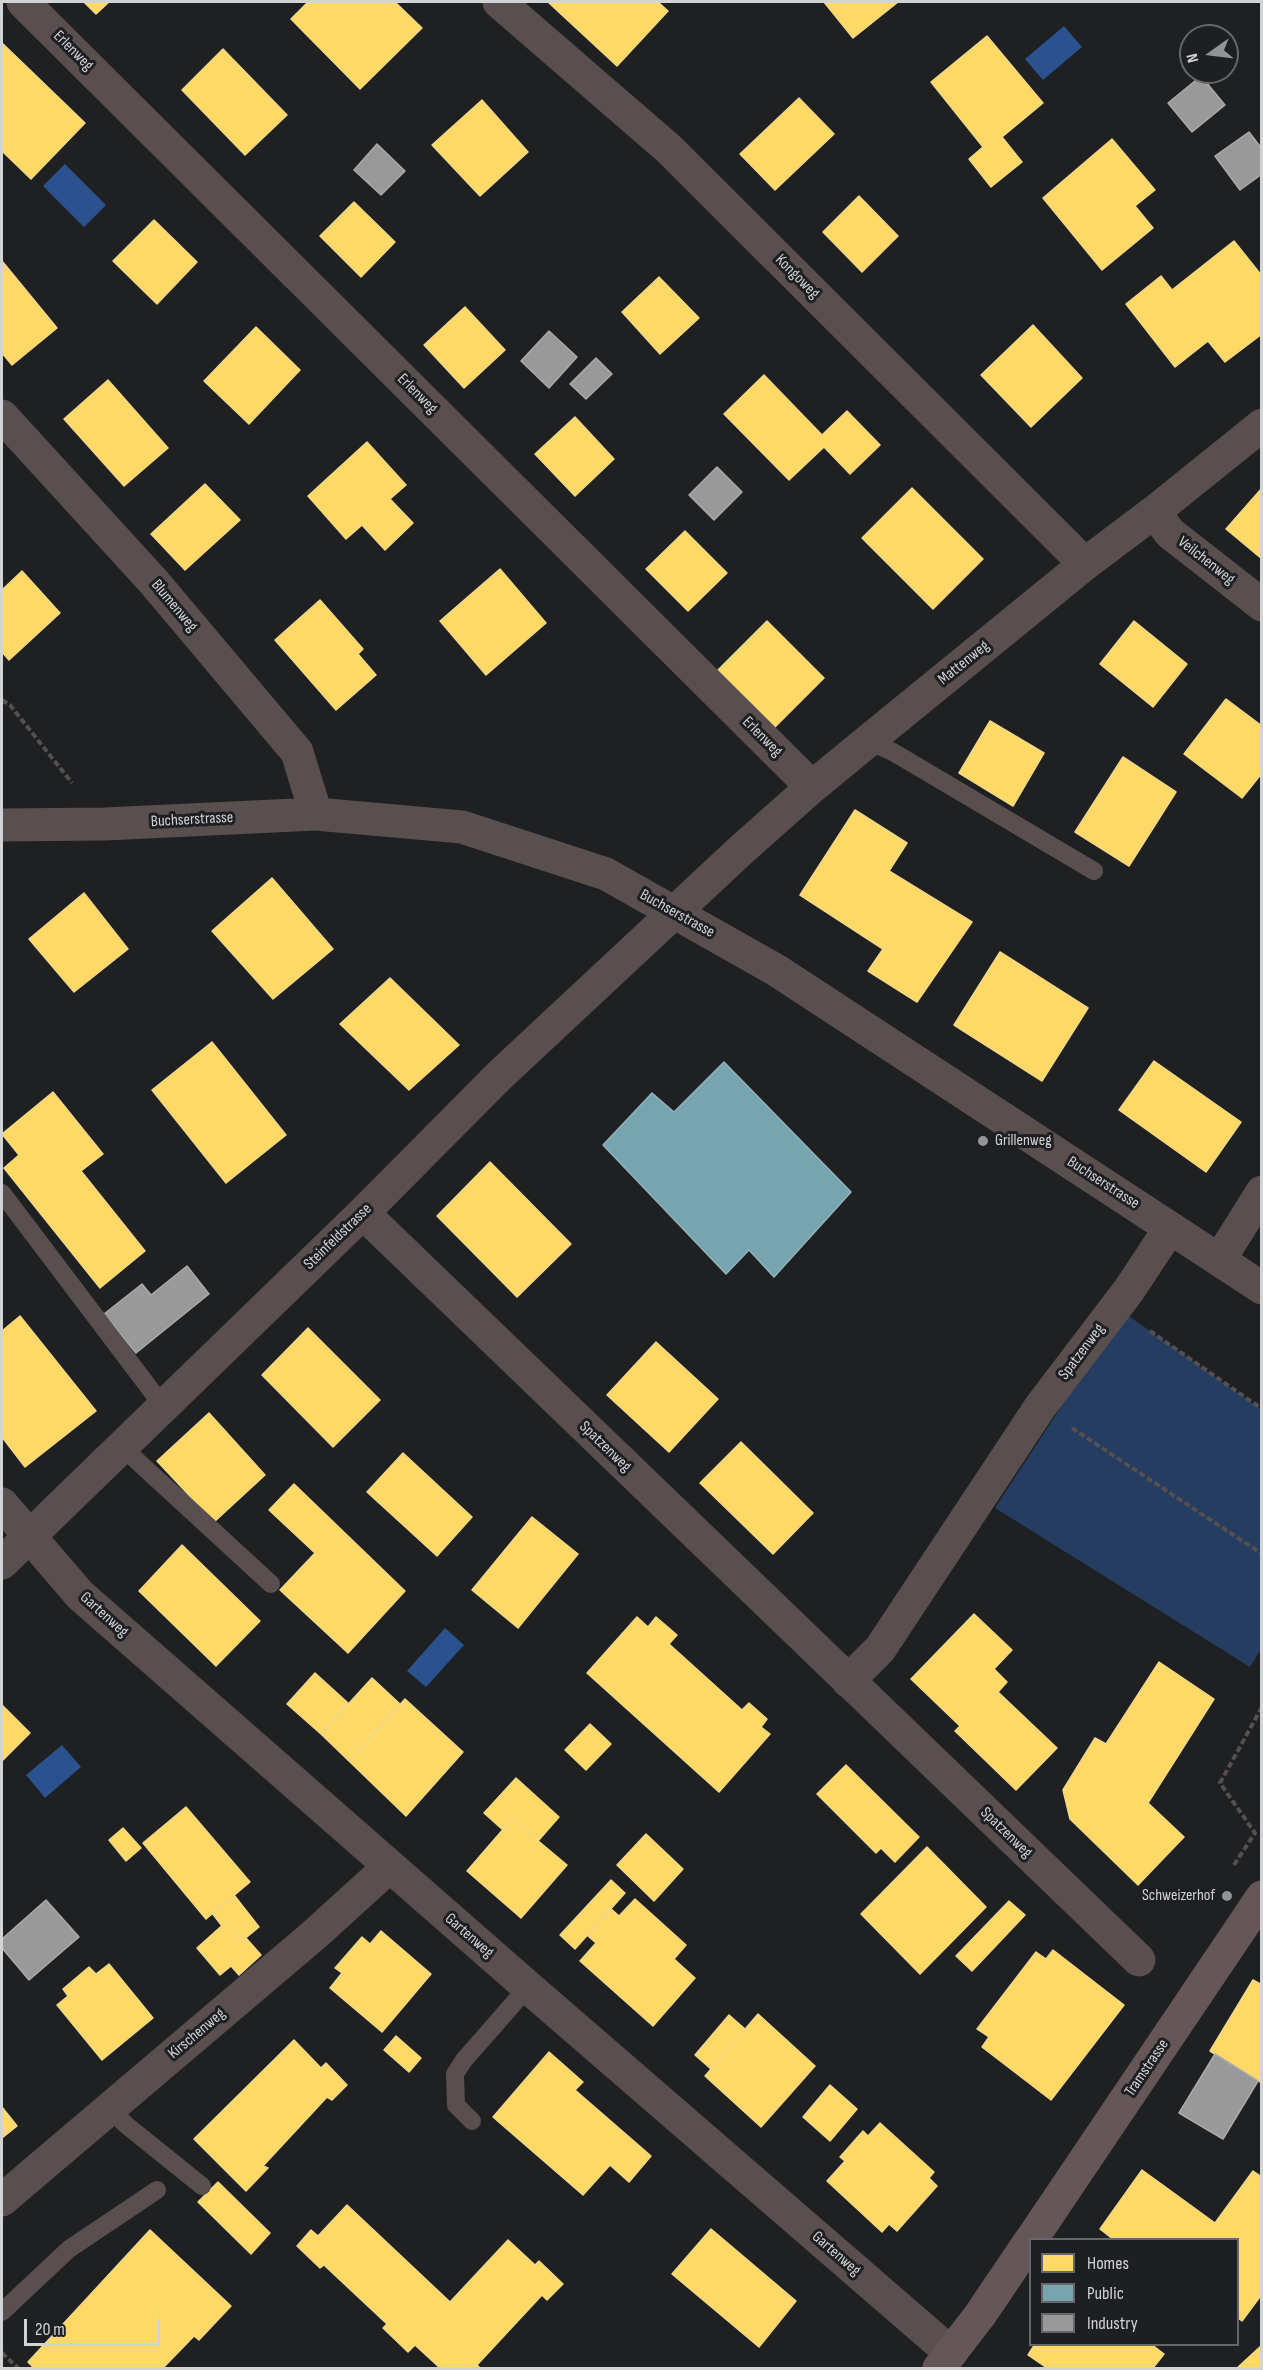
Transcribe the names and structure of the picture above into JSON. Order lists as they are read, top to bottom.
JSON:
{
  "streets": {
    "main road": ["Tramstrasse"],
    "street": [
      "Erlenweg",
      "Kongoweg",
      "Veilchenweg",
      "Blumenweg",
      "Mattenweg",
      "Buchserstrasse",
      "Steinfeldstrasse",
      "Spatzenweg",
      "Gartenweg",
      "Kirschenweg"
    ]
  },
  "crossings": [
    ["Erlenweg", "Mattenweg"],
    ["Kongoweg", "Mattenweg"],
    ["Veilchenweg", "Mattenweg"],
    ["Blumenweg", "Buchserstrasse"],
    ["Mattenweg", "Buchserstrasse"],
    ["Mattenweg", "Steinfeldstrasse"],
    ["Buchserstrasse", "Steinfeldstrasse"],
    ["Buchserstrasse", "Spatzenweg"],
    ["Steinfeldstrasse", "Spatzenweg"],
    ["Steinfeldstrasse", "Gartenweg"],
    ["Gartenweg", "Kirschenweg"],
    ["Gartenweg", "Tramstrasse"]
  ],
  "places": ["Grillenweg", "Schweizerhof"],
  "legend": ["Homes", "Public", "Industry"],
  "scale_bar": "20 m",
  "north": "left"
}
